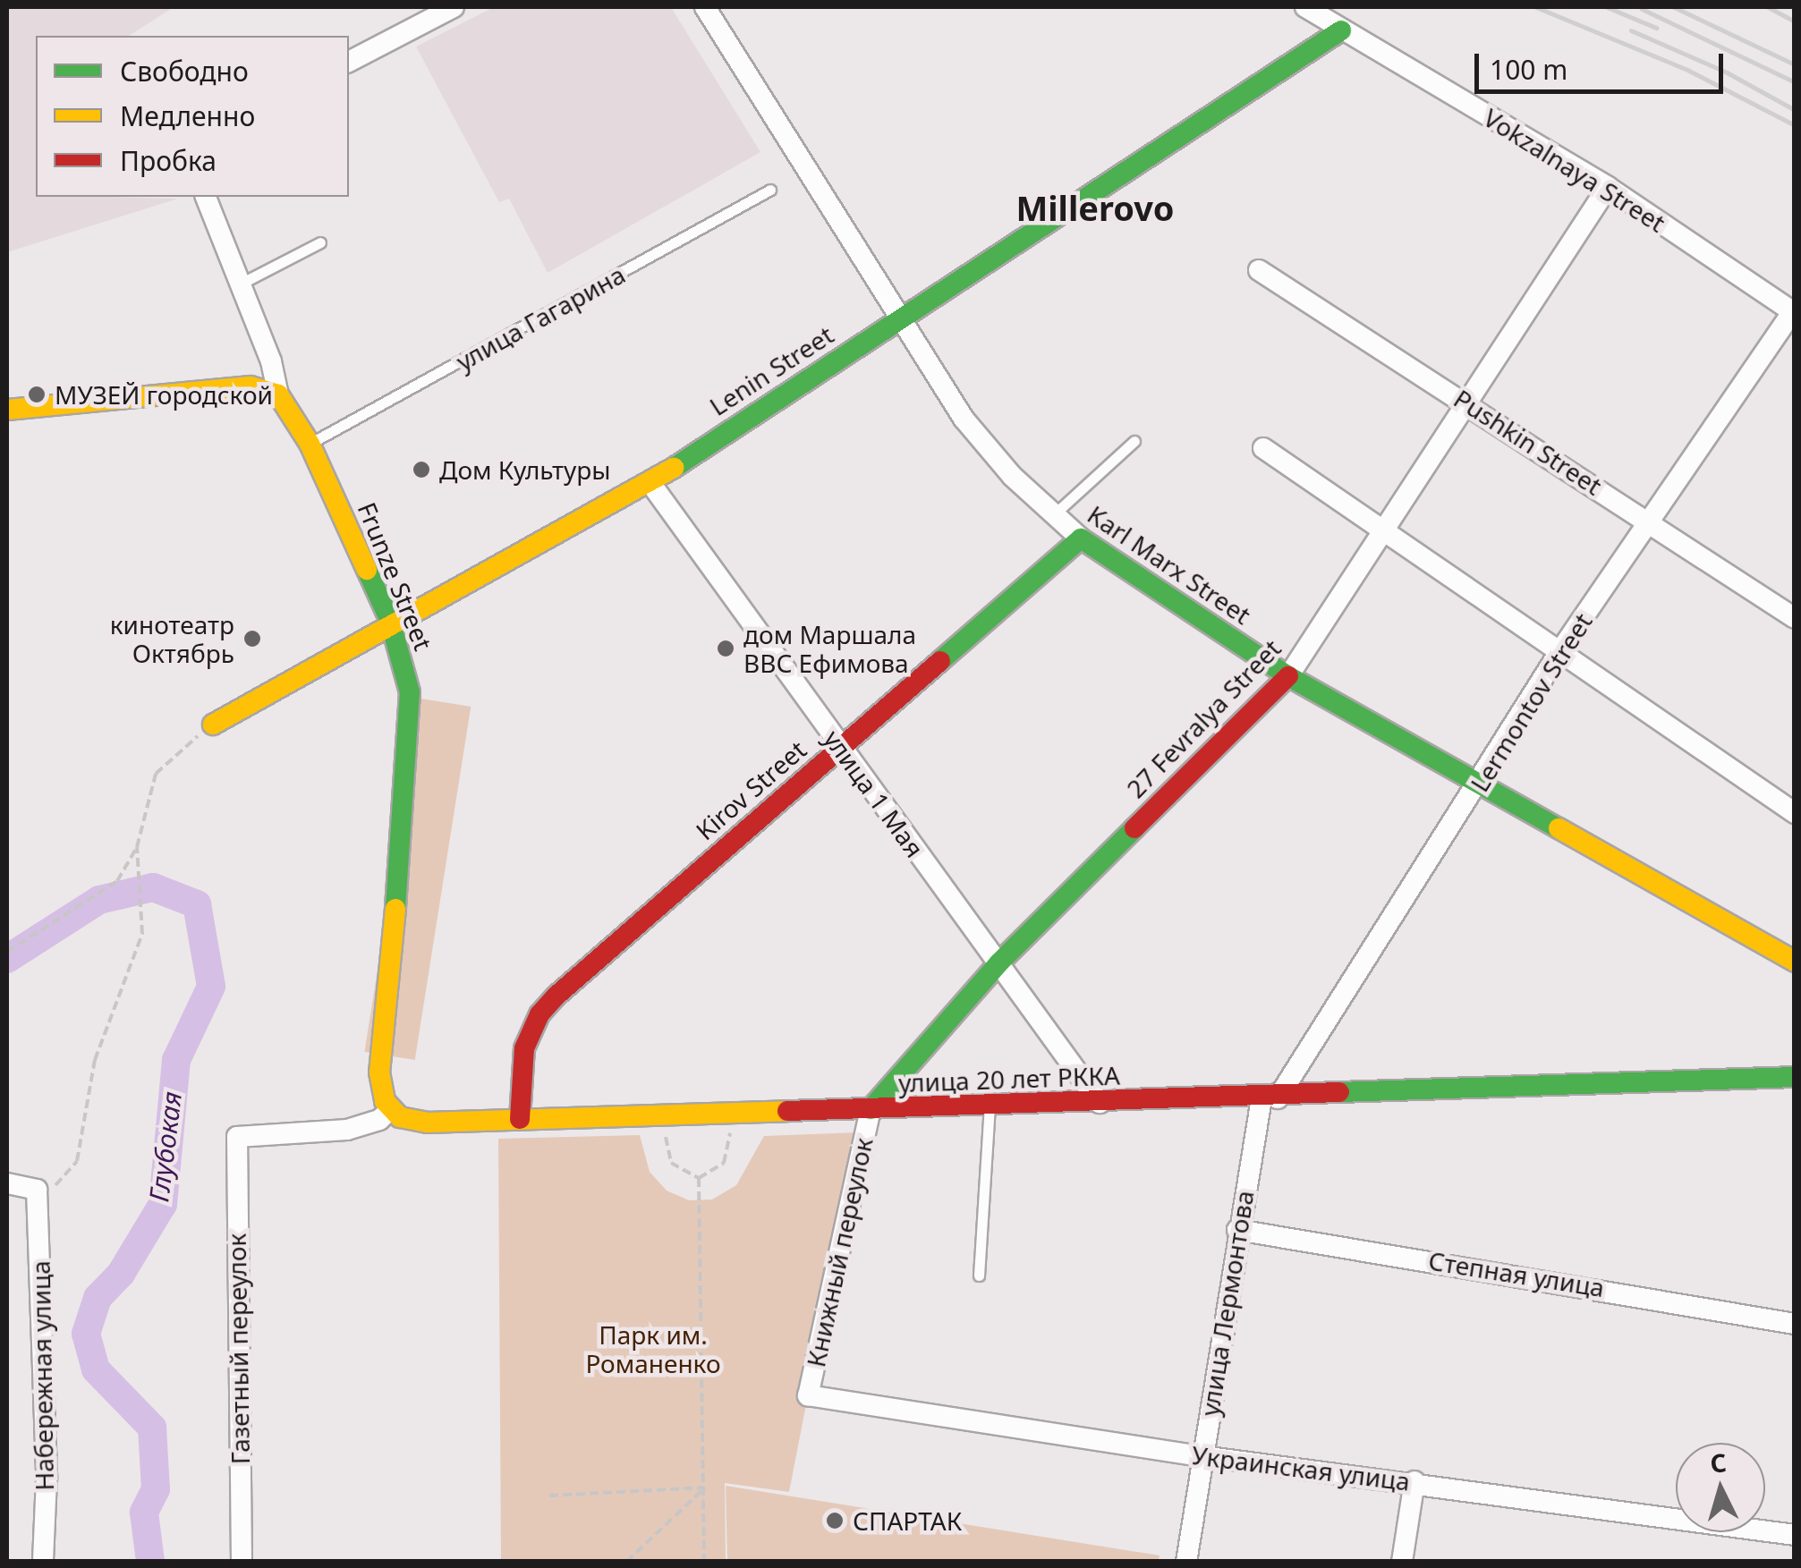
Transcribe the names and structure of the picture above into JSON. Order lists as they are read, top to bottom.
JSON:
{
  "streets": {
    "street": [
      "Vokzalnaya Street",
      "Lenin Street",
      "Pushkin Street",
      "Karl Marx Street",
      "Frunze Street",
      "Lermontov Street",
      "27 Fevralya Street",
      "Kirov Street",
      "улица 1 Мая",
      "улица 20 лет РККА",
      "Книжный переулок",
      "Степная улица",
      "улица Лермонтова",
      "Газетный переулок",
      "Набережная улица",
      "Украинская улица"
    ],
    "lane": ["улица Гагарина"]
  },
  "crossings": [
    ["Vokzalnaya Street", "Lenin Street"],
    ["Vokzalnaya Street", "Lermontov Street"],
    ["Vokzalnaya Street", "27 Fevralya Street"],
    ["улица Гагарина", "Frunze Street"],
    ["Lenin Street", "Karl Marx Street"],
    ["Lenin Street", "Frunze Street"],
    ["Lenin Street", "улица 1 Мая"],
    ["Pushkin Street", "Lermontov Street"],
    ["Pushkin Street", "27 Fevralya Street"],
    ["Karl Marx Street", "Lermontov Street"],
    ["Karl Marx Street", "27 Fevralya Street"],
    ["Karl Marx Street", "Kirov Street"],
    ["Frunze Street", "улица 20 лет РККА"],
    ["Frunze Street", "Газетный переулок"],
    ["Lermontov Street", "улица 20 лет РККА"],
    ["Lermontov Street", "улица Лермонтова"],
    ["27 Fevralya Street", "улица 1 Мая"],
    ["27 Fevralya Street", "улица 20 лет РККА"],
    ["27 Fevralya Street", "Книжный переулок"],
    ["Kirov Street", "улица 1 Мая"],
    ["Kirov Street", "улица 20 лет РККА"],
    ["улица 1 Мая", "улица 20 лет РККА"],
    ["улица 20 лет РККА", "Книжный переулок"],
    ["улица 20 лет РККА", "улица Лермонтова"],
    ["улица 20 лет РККА", "Газетный переулок"],
    ["Книжный переулок", "Украинская улица"],
    ["Степная улица", "улица Лермонтова"],
    ["улица Лермонтова", "Украинская улица"]
  ],
  "districts": ["Millerovo"],
  "water": ["Глубокая"],
  "parks": ["Парк им. Романенко"],
  "places": [
    "МУЗЕЙ городской",
    "Дом Культуры",
    "кинотеатр Октябрь",
    "дом Маршала ВВС Ефимова",
    "СПАРТАК"
  ],
  "legend": ["Свободно", "Медленно", "Пробка"],
  "scale_bar": "100 m",
  "north": "top"
}
